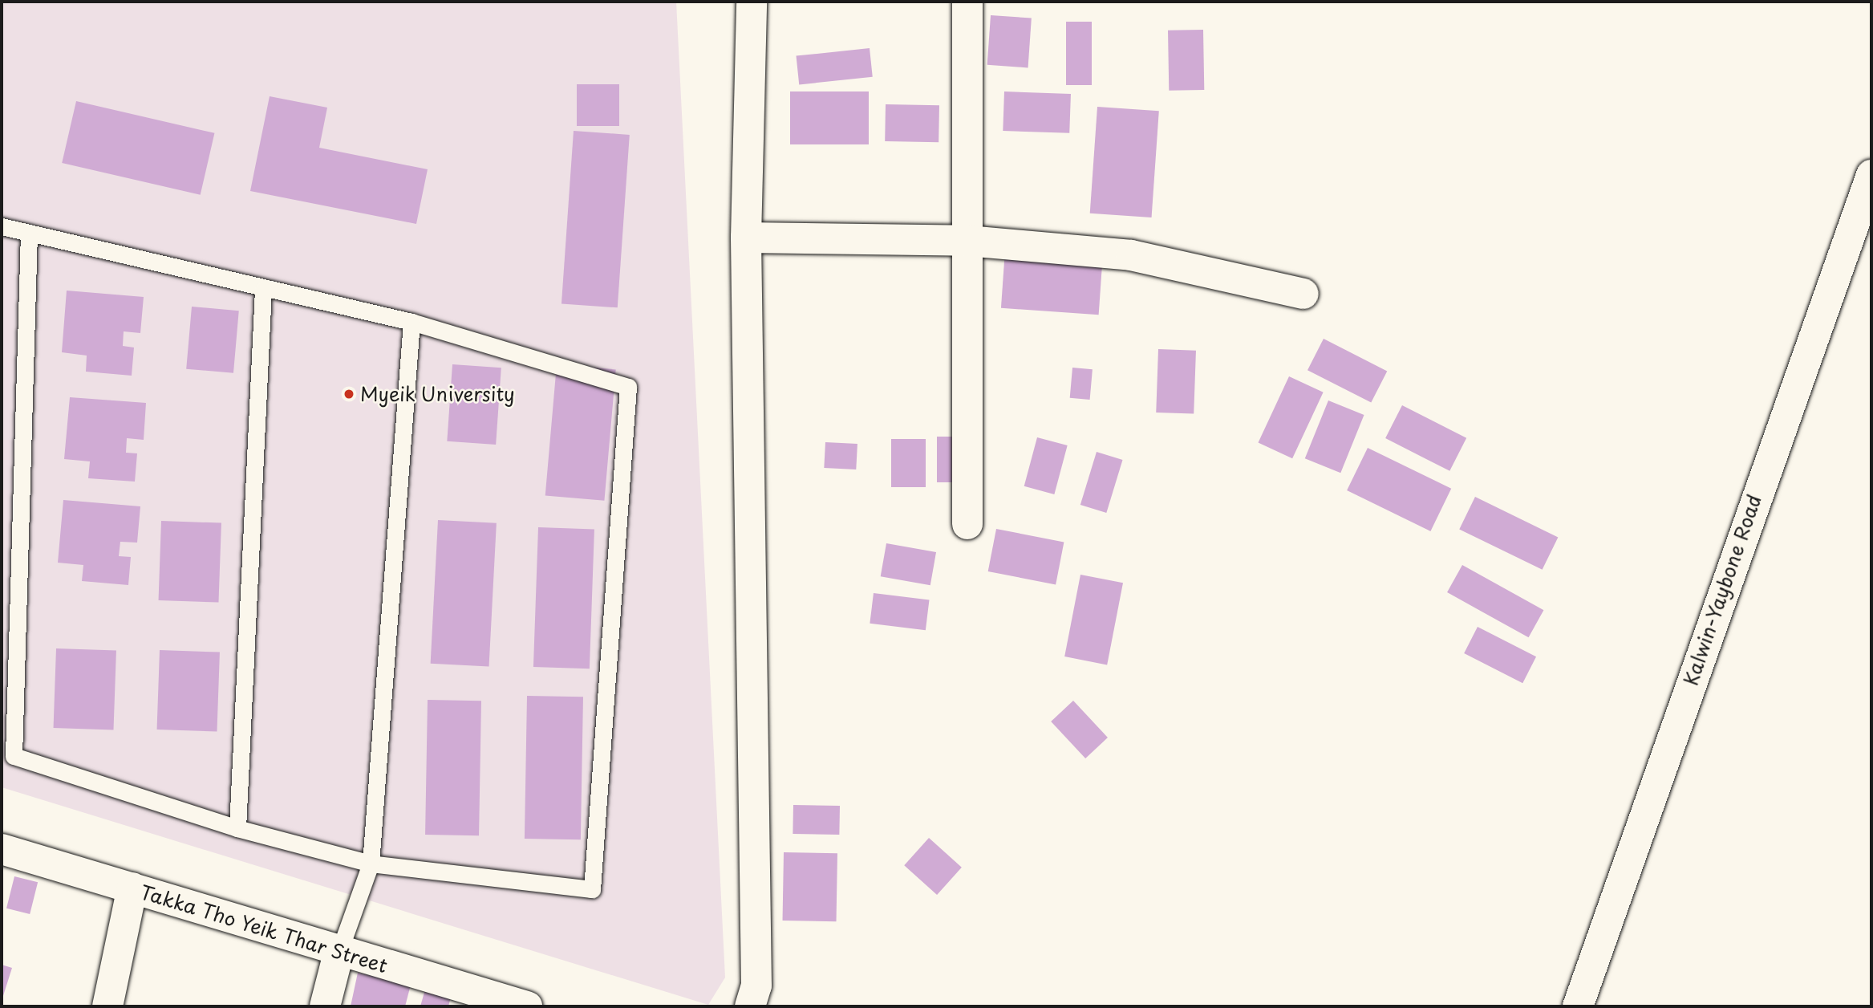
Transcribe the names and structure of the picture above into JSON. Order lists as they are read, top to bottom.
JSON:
{
  "streets": {
    "street": ["Kalwin-Yaybone Road", "Takka Tho Yeik Thar Street"]
  },
  "places": ["Myeik University"]
}
